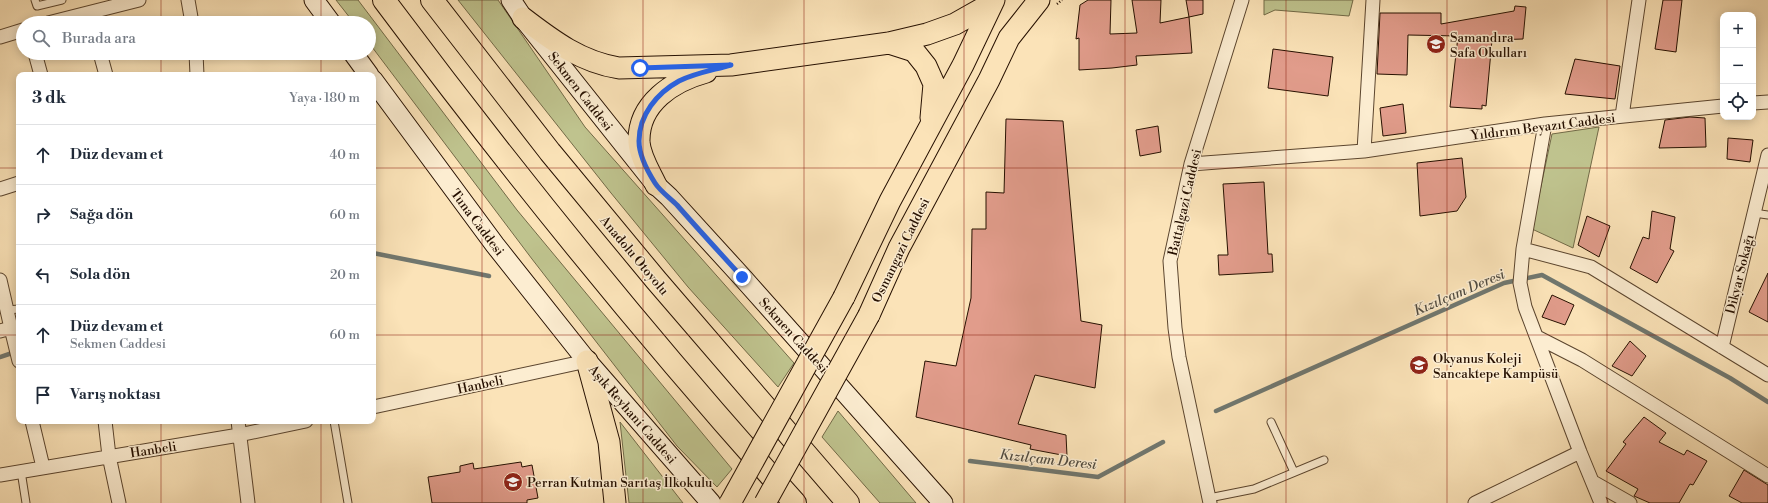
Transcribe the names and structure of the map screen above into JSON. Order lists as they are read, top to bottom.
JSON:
{
  "streets": {
    "highway": ["Anadolu Otoyolu"],
    "main road": [
      "Sekmen Caddesi",
      "Tuna Caddesi",
      "Osmangazi Caddesi",
      "Aşık Reyhani Caddesi"
    ],
    "street": [
      "Yıldırım Beyazıt Caddesi",
      "Battalgazi Caddesi",
      "Dikyar Sokağı",
      "Hanbeli"
    ]
  },
  "crossings": [
    ["Yıldırım Beyazıt Caddesi", "Battalgazi Caddesi"],
    ["Tuna Caddesi", "Hanbeli"],
    ["Tuna Caddesi", "Aşık Reyhani Caddesi"],
    ["Hanbeli", "Aşık Reyhani Caddesi"]
  ],
  "water": ["Kızılçam Deresi"],
  "places": {
    "school or university": ["Samandıra Safa Okulları", "Okyanus Koleji Sancaktepe Kampüsü", "Perran Kutman Sarıtaş İlkokulu"]
  },
  "page": {
    "map_buttons": ["+", "−"],
    "search": "Burada ara",
    "heading": ["3 dk", "Yaya · 180 m"],
    "list": [
      ["Düz devam et", "40 m"],
      ["Sağa dön", "60 m"],
      ["Sola dön", "20 m"],
      ["Düz devam et", "Sekmen Caddesi", "60 m"],
      "Varış noktası"
    ]
  }
}
